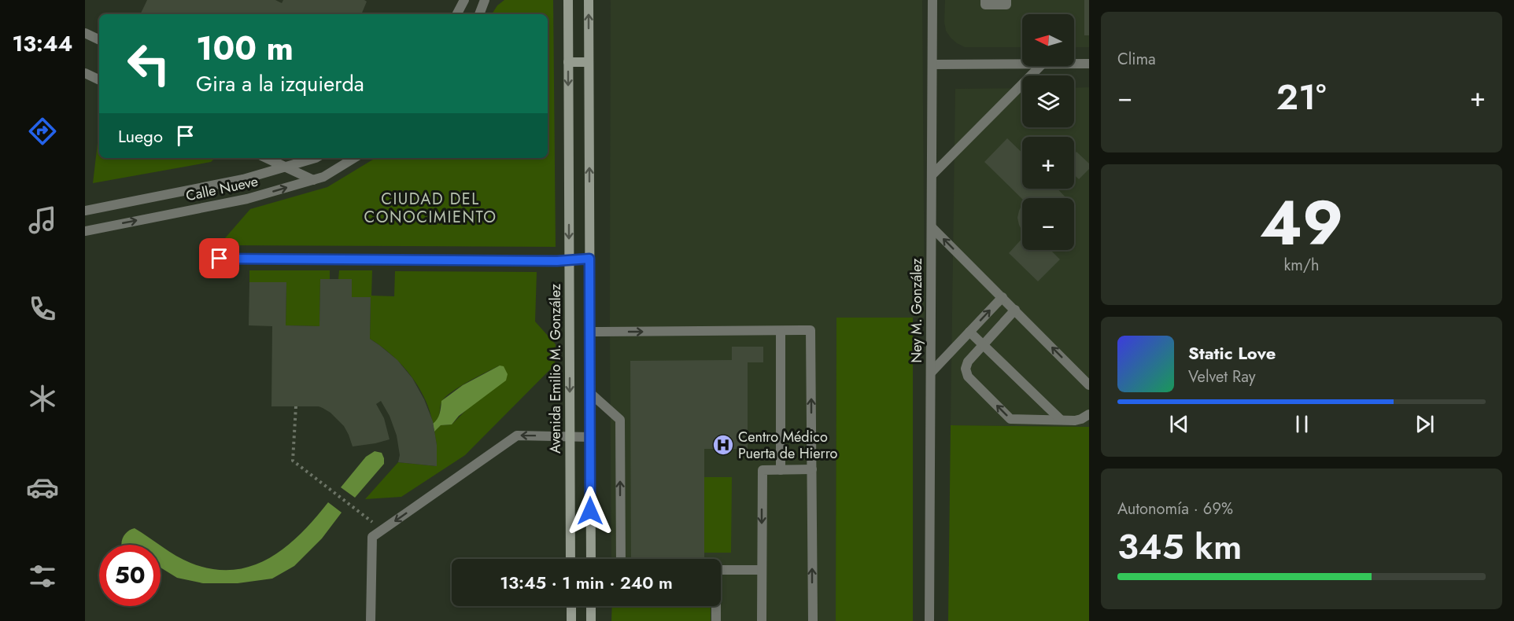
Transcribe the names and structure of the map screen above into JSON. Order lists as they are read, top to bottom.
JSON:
{
  "streets": {
    "main road": ["Avenida Emilio M. González"],
    "street": ["Calle Nueve", "Ney M. González"]
  },
  "districts": ["CIUDAD DEL CONOCIMIENTO"],
  "places": {
    "hospital": ["Centro Médico Puerta de Hierro"]
  },
  "north": "left",
  "page": {
    "tabs": "13:44",
    "tile": [
      "Clima",
      ["49", "km/h"],
      ["Autonomía · 69%", "345 km"]
    ],
    "map_buttons": ["+", "−"],
    "turn": ["100 m", "Gira a la izquierda"],
    "heat": ["−", "21°", "+"],
    "then": "Luego",
    "song": ["Static Love", "Velvet Ray"],
    "limit": "50",
    "trip": "13:45 · 1 min · 240 m"
  }
}
